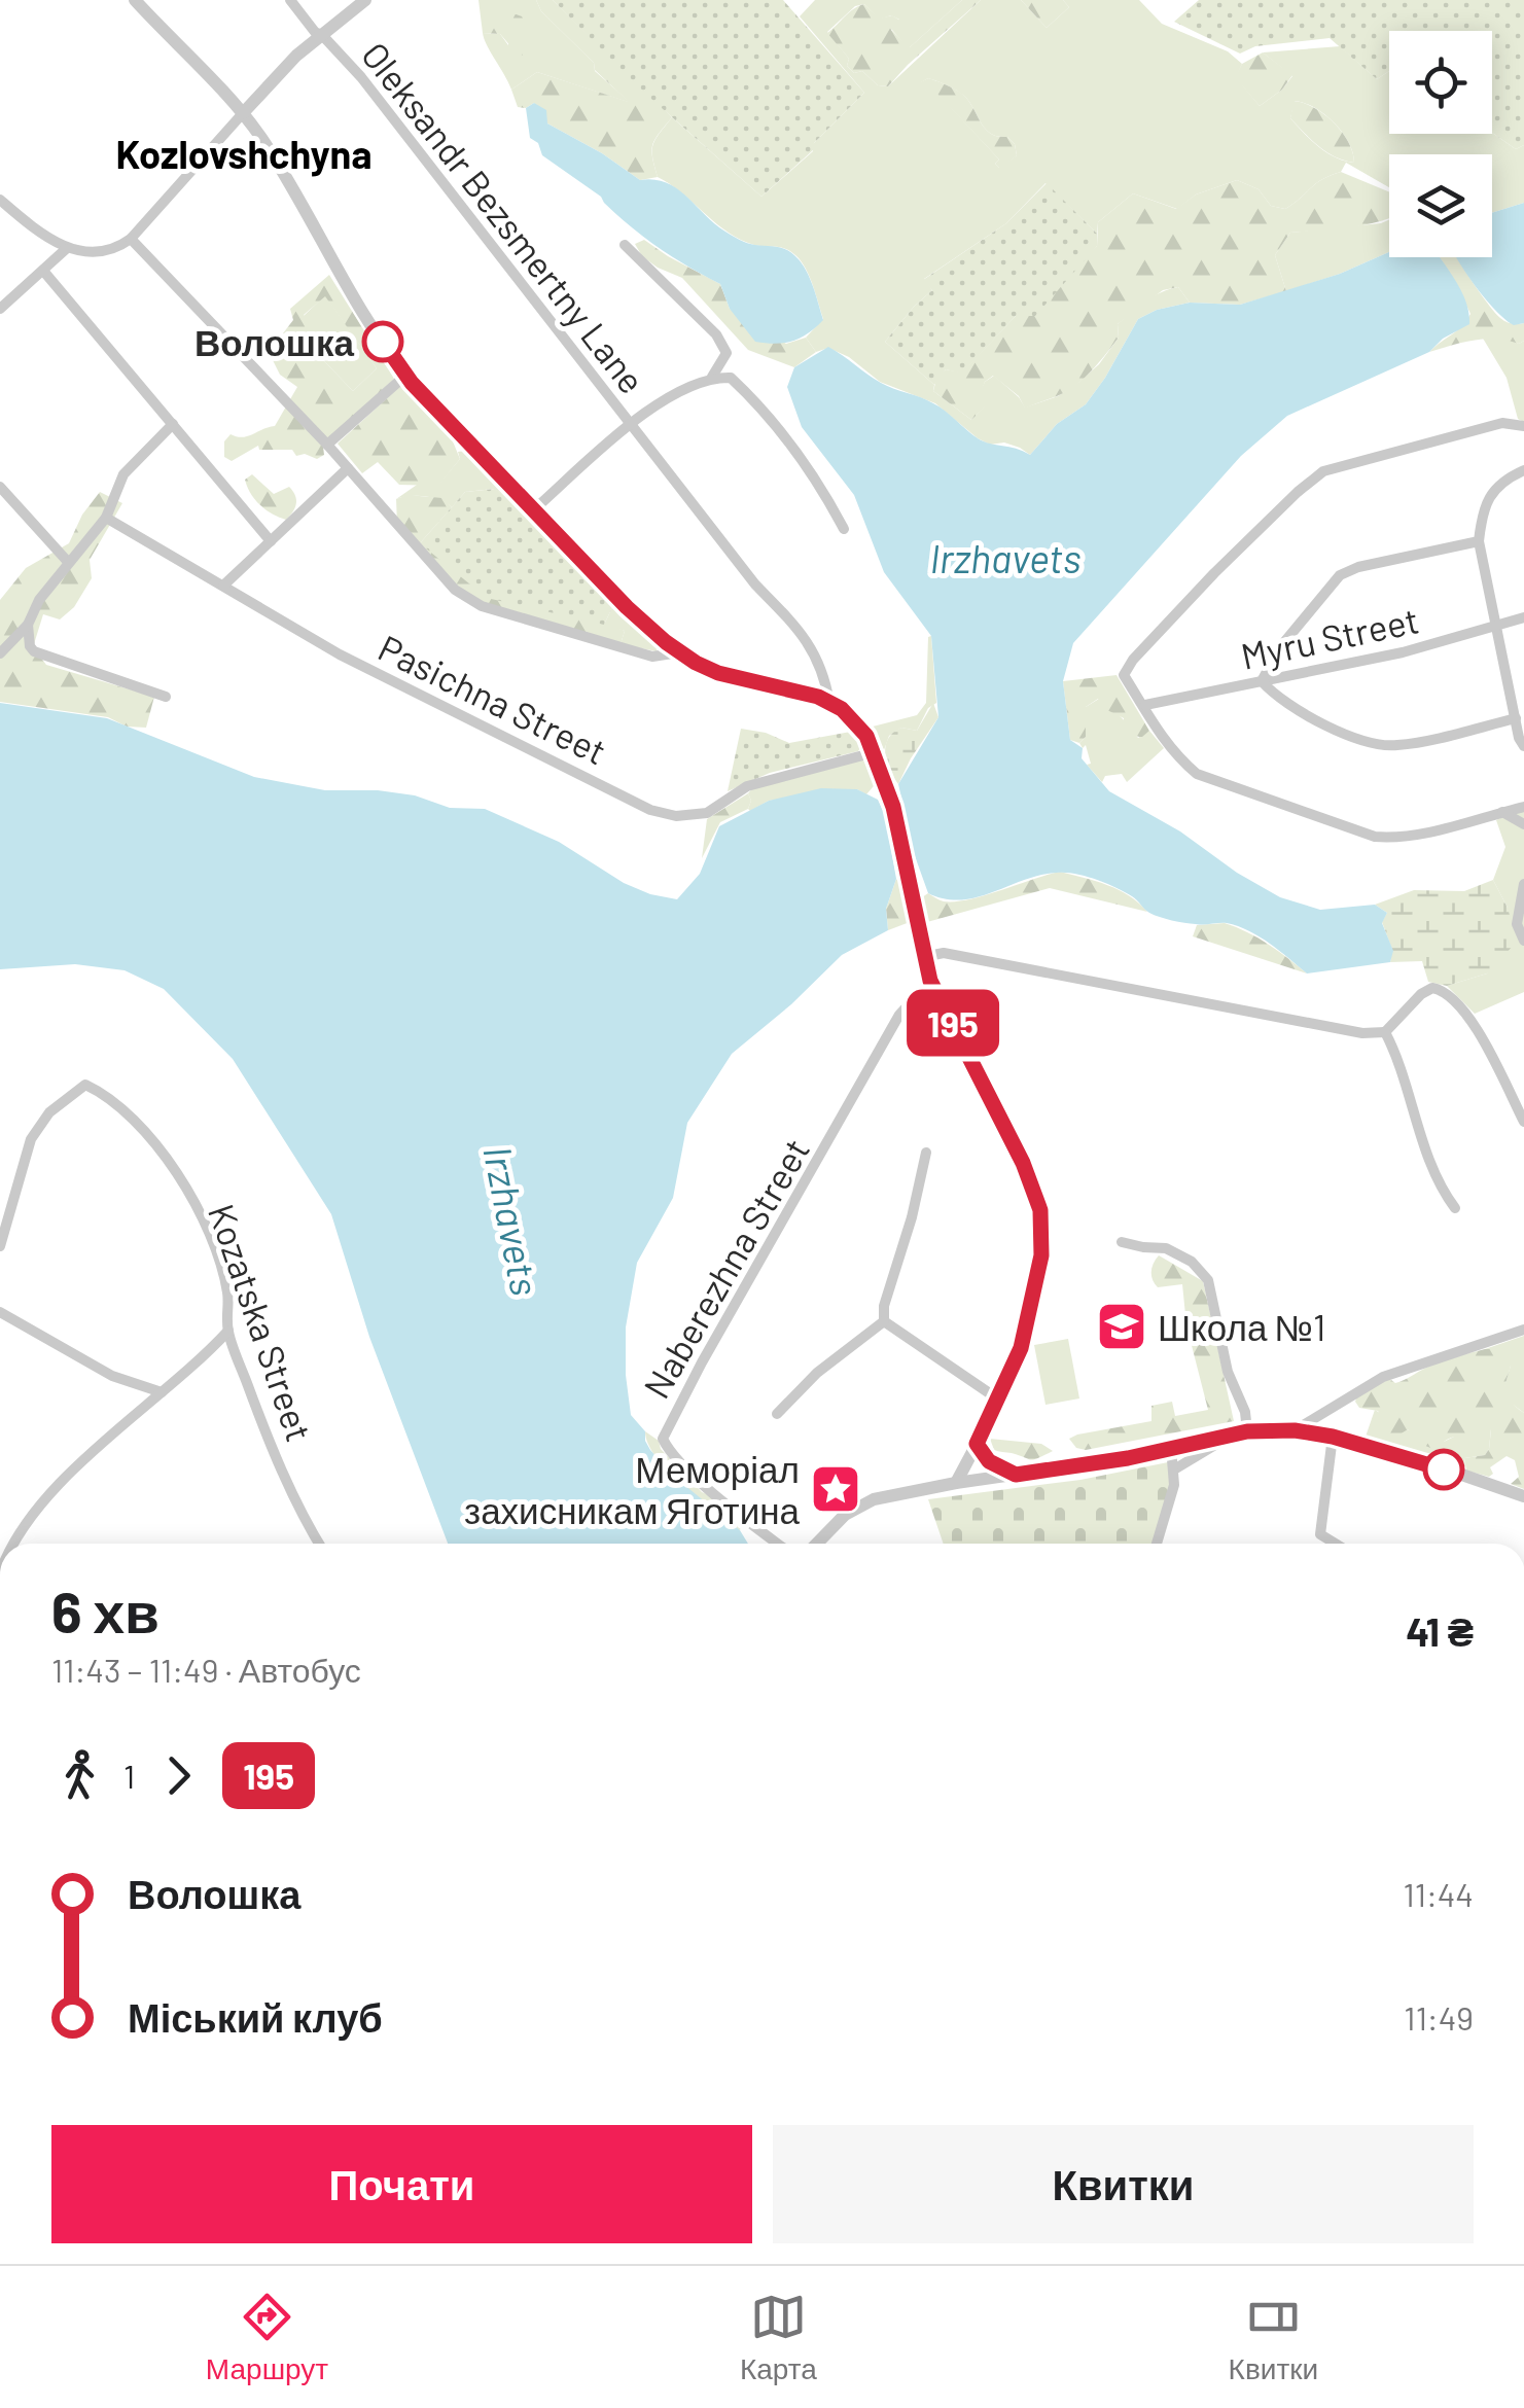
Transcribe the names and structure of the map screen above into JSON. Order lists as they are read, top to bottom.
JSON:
{
  "streets": {
    "street": [
      "Oleksandr Bezsmertny Lane",
      "Myru Street",
      "Pasichna Street",
      "Naberezhna Street",
      "Kozatska Street"
    ]
  },
  "districts": ["Kozlovshchyna"],
  "water": ["Irzhavets"],
  "places": {
    "other": ["Волошка"],
    "school or university": ["Школа №1"],
    "place": ["Меморіал захисникам Яготина"]
  },
  "lines": ["bus line 195"],
  "page": {
    "on_map": "195",
    "heading": ["6 хв", "11:43 – 11:49 · Автобус", "41 ₴"],
    "legs": ["1", "195"],
    "list": [
      {
        "name": "Волошка",
        "value": "11:44"
      },
      {
        "name": "Міський клуб",
        "value": "11:49"
      }
    ],
    "buttons": ["Почати", "Квитки"],
    "tabs": ["Маршрут", "Карта", "Квитки"]
  }
}
